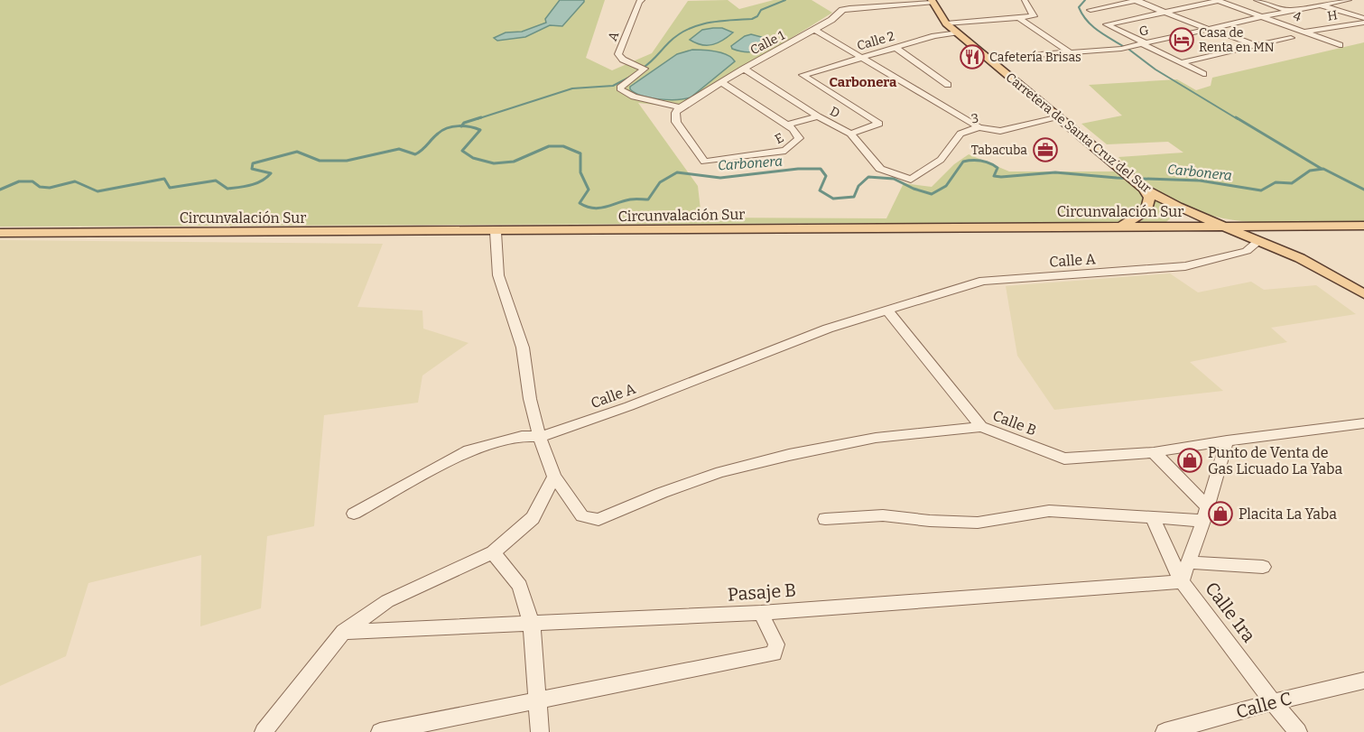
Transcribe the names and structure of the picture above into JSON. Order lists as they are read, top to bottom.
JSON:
{
  "streets": {
    "main road": ["Carretera de Santa Cruz del Sur", "Circunvalación Sur"],
    "street": [
      "H",
      "4",
      "G",
      "A",
      "Calle 2",
      "Calle 1",
      "D",
      "3",
      "E",
      "Calle A",
      "Calle B",
      "Pasaje B",
      "Calle 1ra",
      "Calle C"
    ]
  },
  "crossings": [
    ["H", "4"],
    ["4", "G"],
    ["G", "Carretera de Santa Cruz del Sur"],
    ["A", "Calle 1"],
    ["A", "E"],
    ["Calle 2", "D"],
    ["Calle 2", "Carretera de Santa Cruz del Sur"],
    ["Calle 1", "D"],
    ["Calle 1", "Carretera de Santa Cruz del Sur"],
    ["Calle 1", "E"],
    ["D", "3"],
    ["3", "Carretera de Santa Cruz del Sur"],
    ["Carretera de Santa Cruz del Sur", "Circunvalación Sur"],
    ["Carretera de Santa Cruz del Sur", "Calle A"],
    ["Calle B", "Calle 1ra"],
    ["Pasaje B", "Calle 1ra"],
    ["Calle 1ra", "Calle C"]
  ],
  "districts": ["Carbonera"],
  "water": ["Carbonera"],
  "places": {
    "hotel": ["Casa de Renta en MN"],
    "restaurant": ["Cafetería Brisas"],
    "office": ["Tabacuba"],
    "shop": ["Punto de Venta de Gas Licuado La Yaba", "Placita La Yaba"]
  }
}
